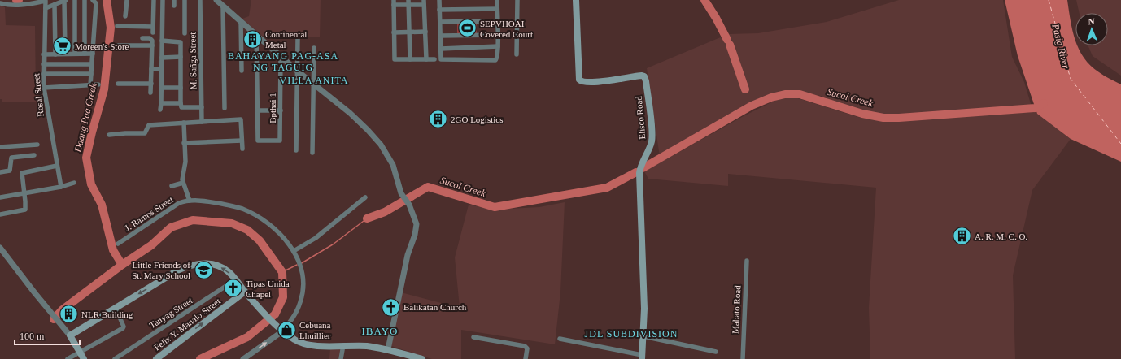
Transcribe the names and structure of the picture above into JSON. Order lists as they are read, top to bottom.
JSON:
{
  "streets": {
    "main road": ["Elisco Road", "Felix Y. Manalo Street"],
    "street": [
      "M. Sañga Street",
      "Rosal Street",
      "Bpthai 1",
      "J. Ramos Street",
      "Mabato Road",
      "Tanyag Street"
    ]
  },
  "one_way": ["Felix Y. Manalo Street"],
  "districts": [
    "BAHAYANG PAG-ASA NG TAGUIG",
    "VILLA ANITA",
    "IBAYO",
    "JDL SUBDIVISION"
  ],
  "water": ["Pasig River", "Sucol Creek", "Daang Paa Creek"],
  "places": {
    "sports": ["SEPVHOAI Covered Court"],
    "building": [
      "Continental Metal",
      "2GO Logistics",
      "A. R. M. C. O.",
      "NLR Building"
    ],
    "supermarket": ["Moreen's Store"],
    "school or university": ["Little Friends of St. Mary School"],
    "church": ["Tipas Unida Chapel", "Balikatan Church"],
    "shop": ["Cebuana Lhuillier"]
  },
  "scale_bar": "100 m",
  "north": "top"
}
